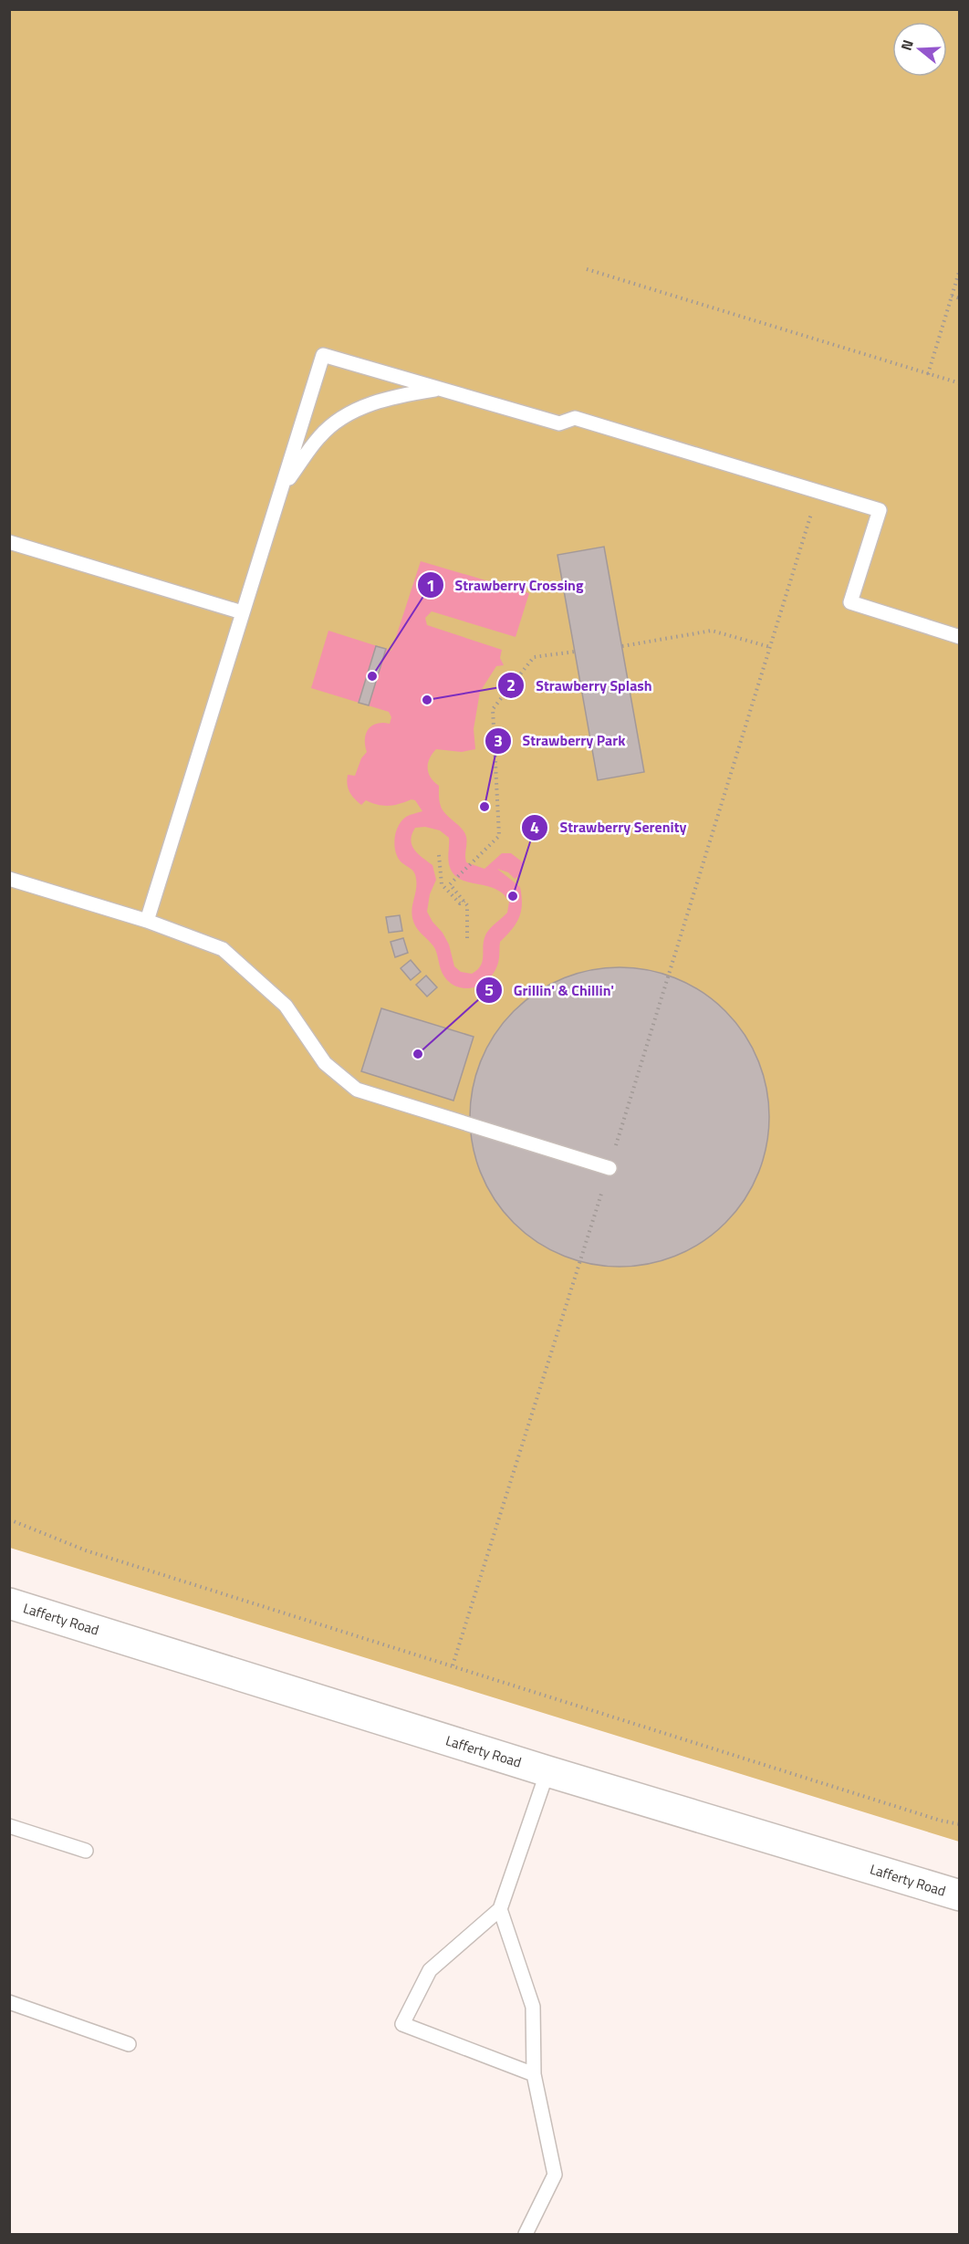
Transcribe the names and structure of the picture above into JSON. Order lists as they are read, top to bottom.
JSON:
{
  "streets": {
    "street": ["Lafferty Road"]
  },
  "places": [
    "Strawberry Crossing",
    "Strawberry Splash",
    "Strawberry Park",
    "Strawberry Serenity",
    "Grillin' & Chillin'"
  ],
  "north": "left"
}
